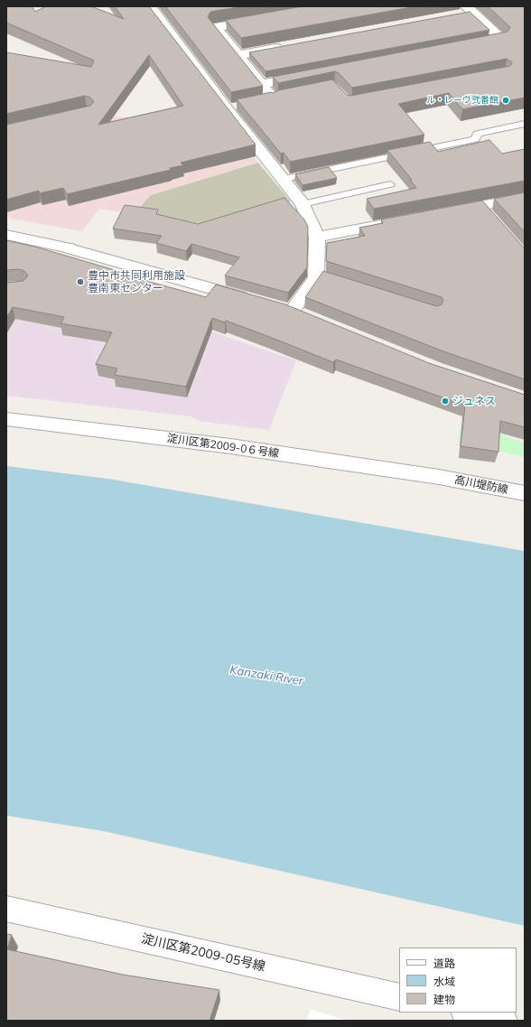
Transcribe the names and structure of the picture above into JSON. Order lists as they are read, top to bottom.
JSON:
{
  "streets": {
    "street": ["淀川区第2009-0６号線", "高川堤防線", "淀川区第2009-05号線"]
  },
  "crossings": [
    ["淀川区第2009-0６号線", "高川堤防線"]
  ],
  "water": ["Kanzaki River"],
  "places": ["ル・レーヴ弐番館", "豊中市共同利用施設 豊南東センター", "ジュネス"],
  "legend": ["道路", "水域", "建物"]
}
